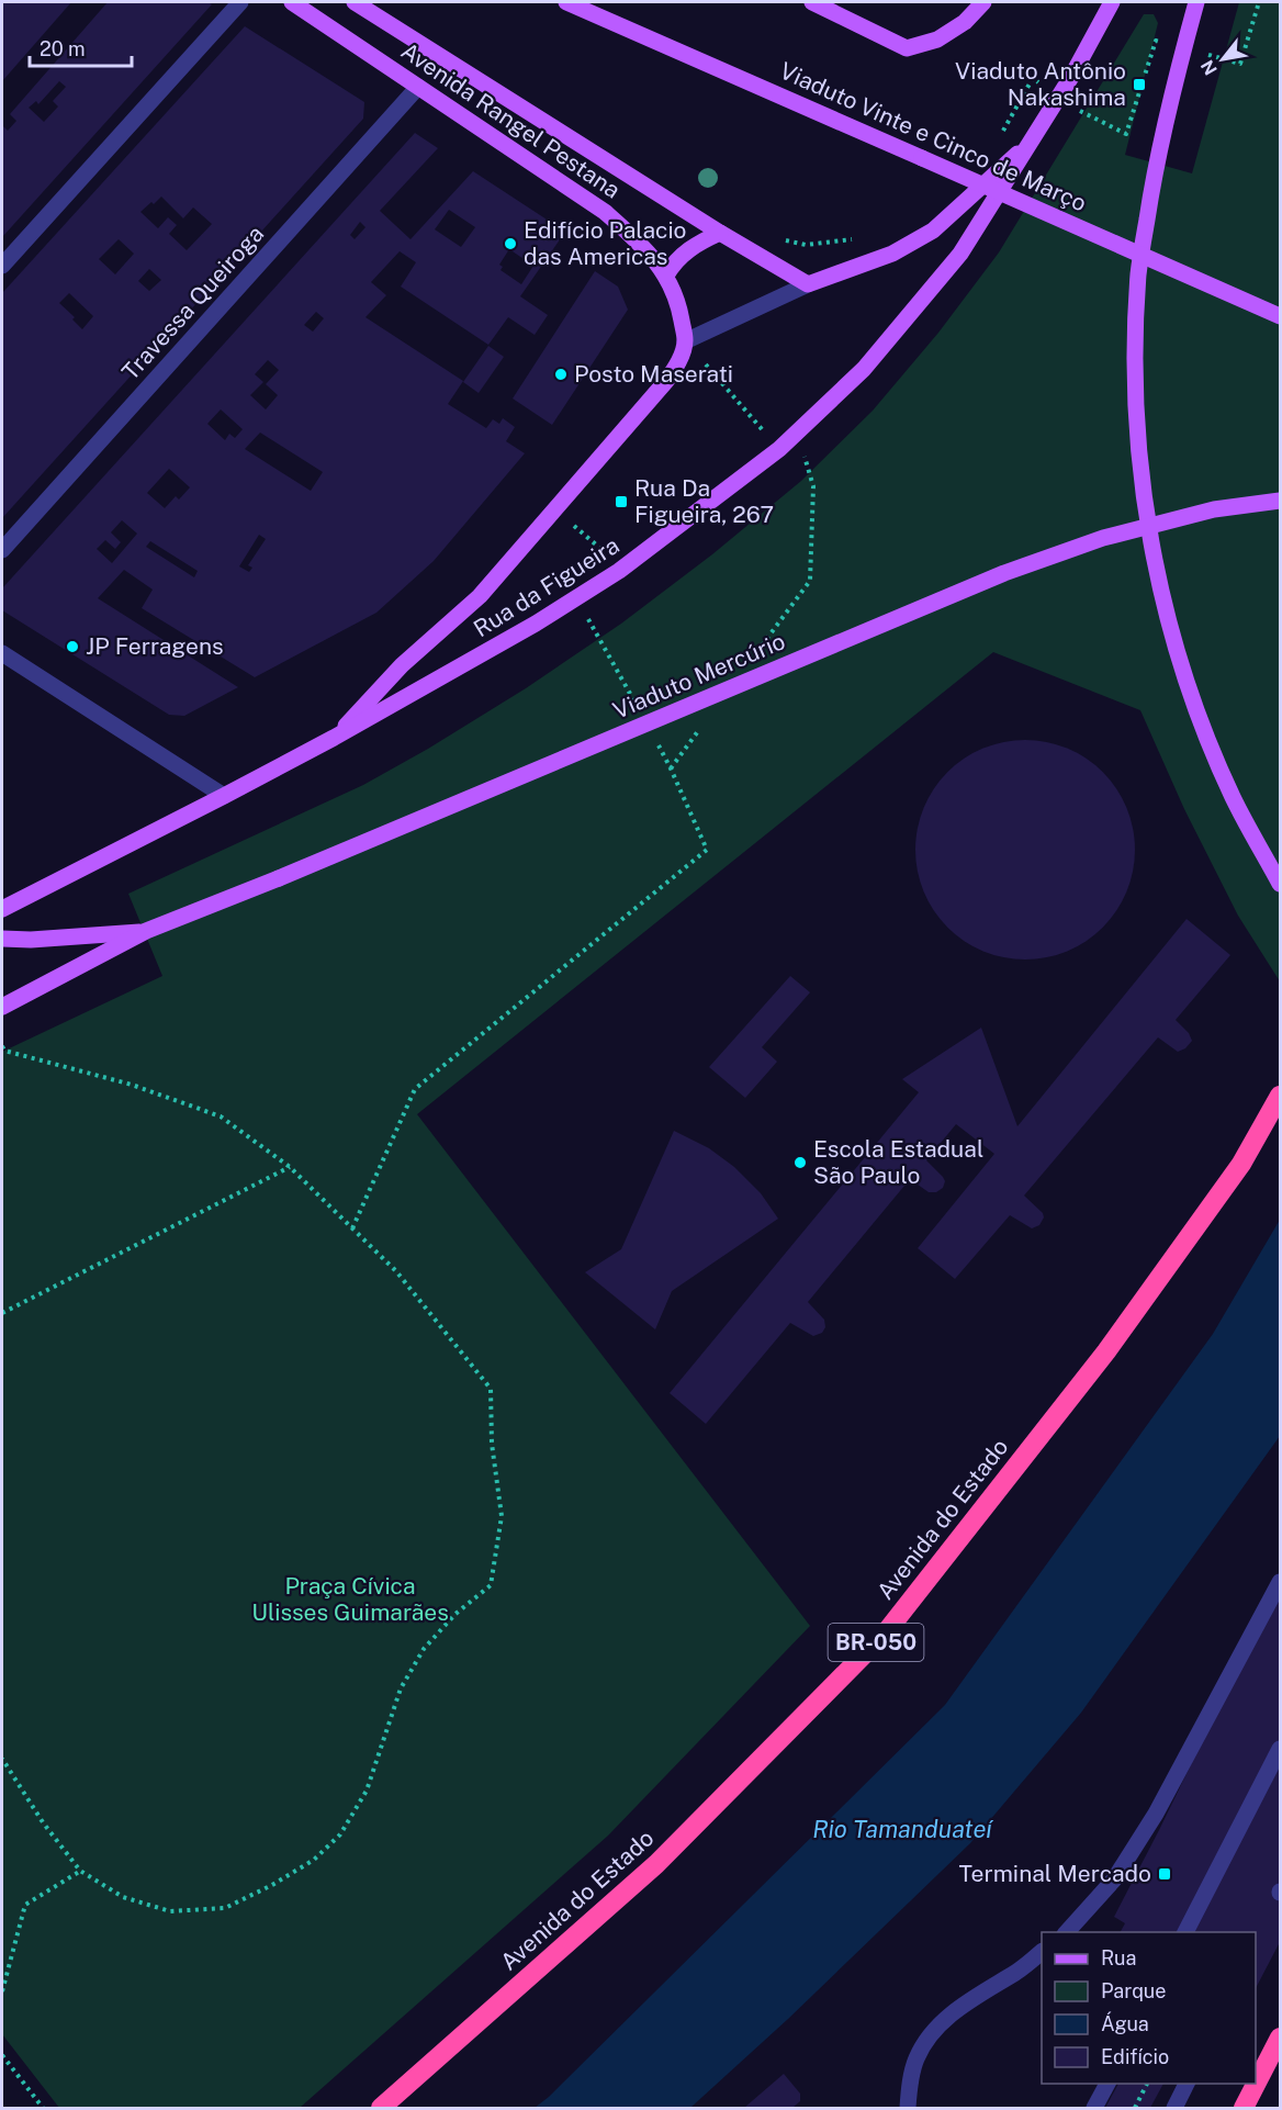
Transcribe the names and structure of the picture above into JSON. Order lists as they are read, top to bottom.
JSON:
{
  "streets": {
    "highway": ["Avenida do Estado", "BR-050"],
    "main road": [
      "Avenida Rangel Pestana",
      "Viaduto Vinte e Cinco de Março",
      "Rua da Figueira",
      "Viaduto Mercúrio"
    ],
    "street": ["Travessa Queiroga"]
  },
  "crossings": [
    ["Avenida Rangel Pestana", "Travessa Queiroga"]
  ],
  "water": ["Rio Tamanduateí"],
  "parks": ["Praça Cívica Ulisses Guimarães"],
  "places": {
    "transit": ["Viaduto Antônio Nakashima", "Rua Da Figueira, 267", "Terminal Mercado"],
    "other": [
      "Edifício Palacio das Americas",
      "Posto Maserati",
      "JP Ferragens",
      "Escola Estadual São Paulo"
    ]
  },
  "legend": [
    "Rua",
    "Parque",
    "Água",
    "Edifício"
  ],
  "scale_bar": "20 m",
  "north": "bottom left"
}
